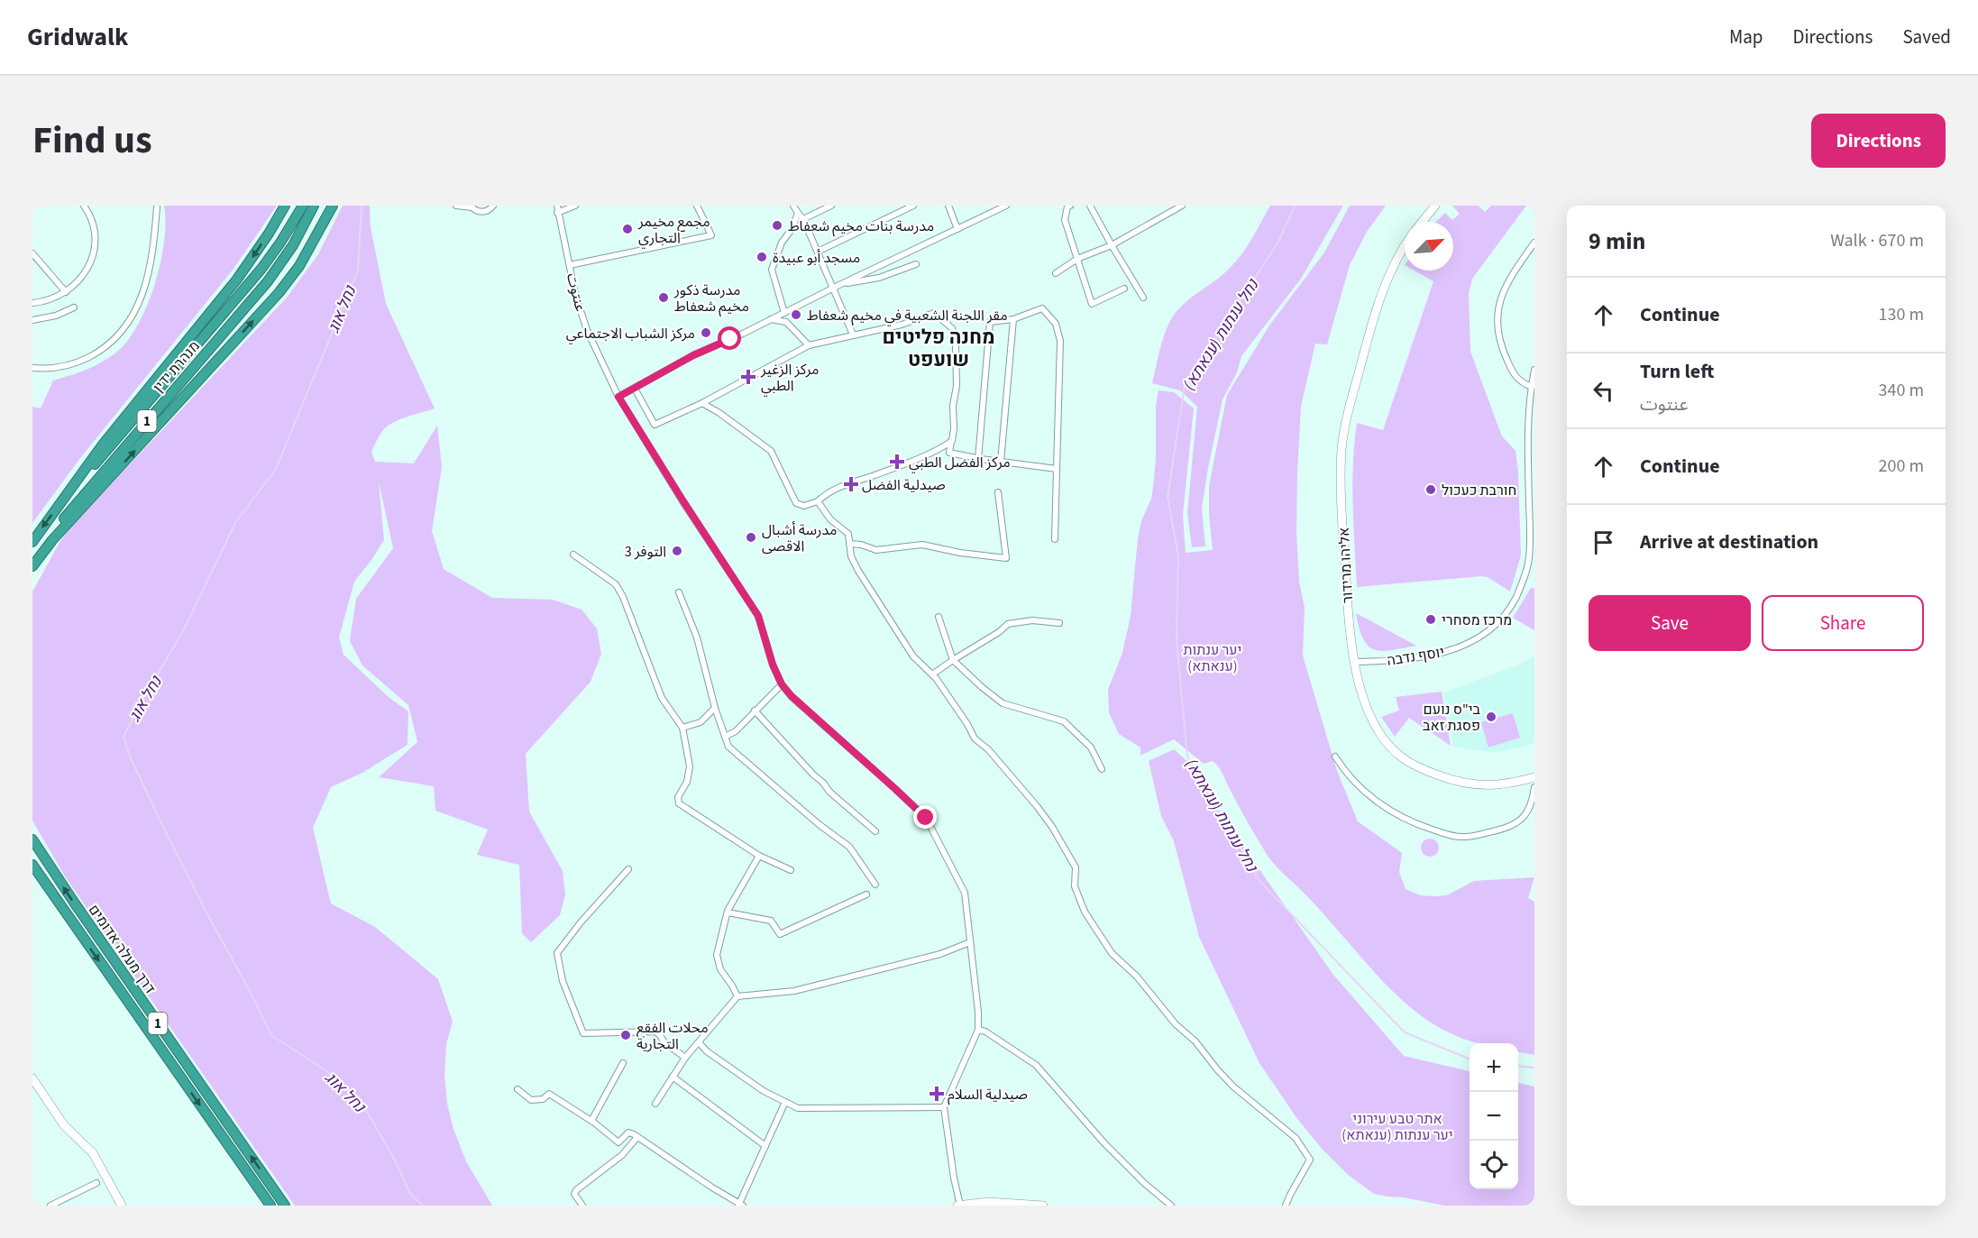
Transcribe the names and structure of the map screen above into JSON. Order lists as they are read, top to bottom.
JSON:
{
  "streets": {
    "highway": ["מנהרת ידין", "1", "דרך מעלה אדומים"],
    "street": ["عنتوت", "אליהו מרידור", "יוסף נדבה"]
  },
  "crossings": [
    ["מנהרת ידין", "1"],
    ["אליהו מרידור", "יוסף נדבה"]
  ],
  "districts": ["מחנה פליטים שועפט"],
  "water": ["נחל אוג", "נחל ענתות (ענאתא)"],
  "parks": ["יער ענתות (ענאתא)", "אתר טבע עירוני יער ענתות (ענאתא)"],
  "places": {
    "other": [
      "مدرسة بنات مخيم شعفاط",
      "مجمع مخيمر التجاري",
      "مسجد أبو عبيدة",
      "مدرسة ذكور مخيم شعفاط",
      "مقر اللجنة الشعبية في مخيم شعفاط",
      "مركز الشباب الاجتماعي",
      "חורבת כעכול",
      "مدرسة أشبال الاقصى",
      "التوفر 3",
      "מרכז מסחרי",
      "בי\"ס נועם פסגת זאב",
      "محلات الفقع التجارية"
    ],
    "health": [
      "مركز الزغير الطبي",
      "مركز الفضل الطبي",
      "صيدلية الفضل",
      "صيدلية السلام"
    ]
  },
  "north": "top right",
  "page": {
    "header": "Gridwalk",
    "nav": ["Map", "Directions", "Saved"],
    "title": "Find us",
    "buttons": [
      "Directions",
      ["Save", "Share"]
    ],
    "heading": ["9 min", "Walk · 670 m"],
    "list": [
      ["Continue", "130 m"],
      ["Turn left", "عنتوت", "340 m"],
      ["Continue", "200 m"],
      "Arrive at destination"
    ],
    "map_buttons": ["+", "−"]
  }
}
